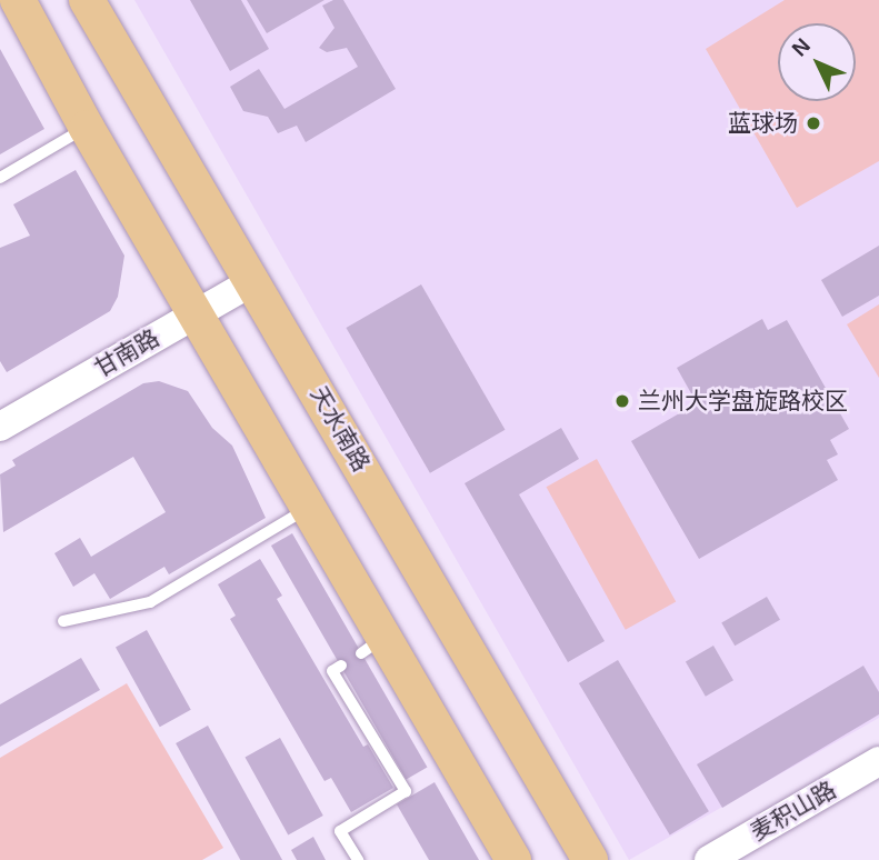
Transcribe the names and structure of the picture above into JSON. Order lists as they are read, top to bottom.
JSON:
{
  "streets": {
    "main road": ["天水南路"],
    "street": ["甘南路", "麦积山路"]
  },
  "crossings": [
    ["甘南路", "天水南路"]
  ],
  "places": ["蓝球场", "兰州大学盘旋路校区"],
  "north": "top left"
}
